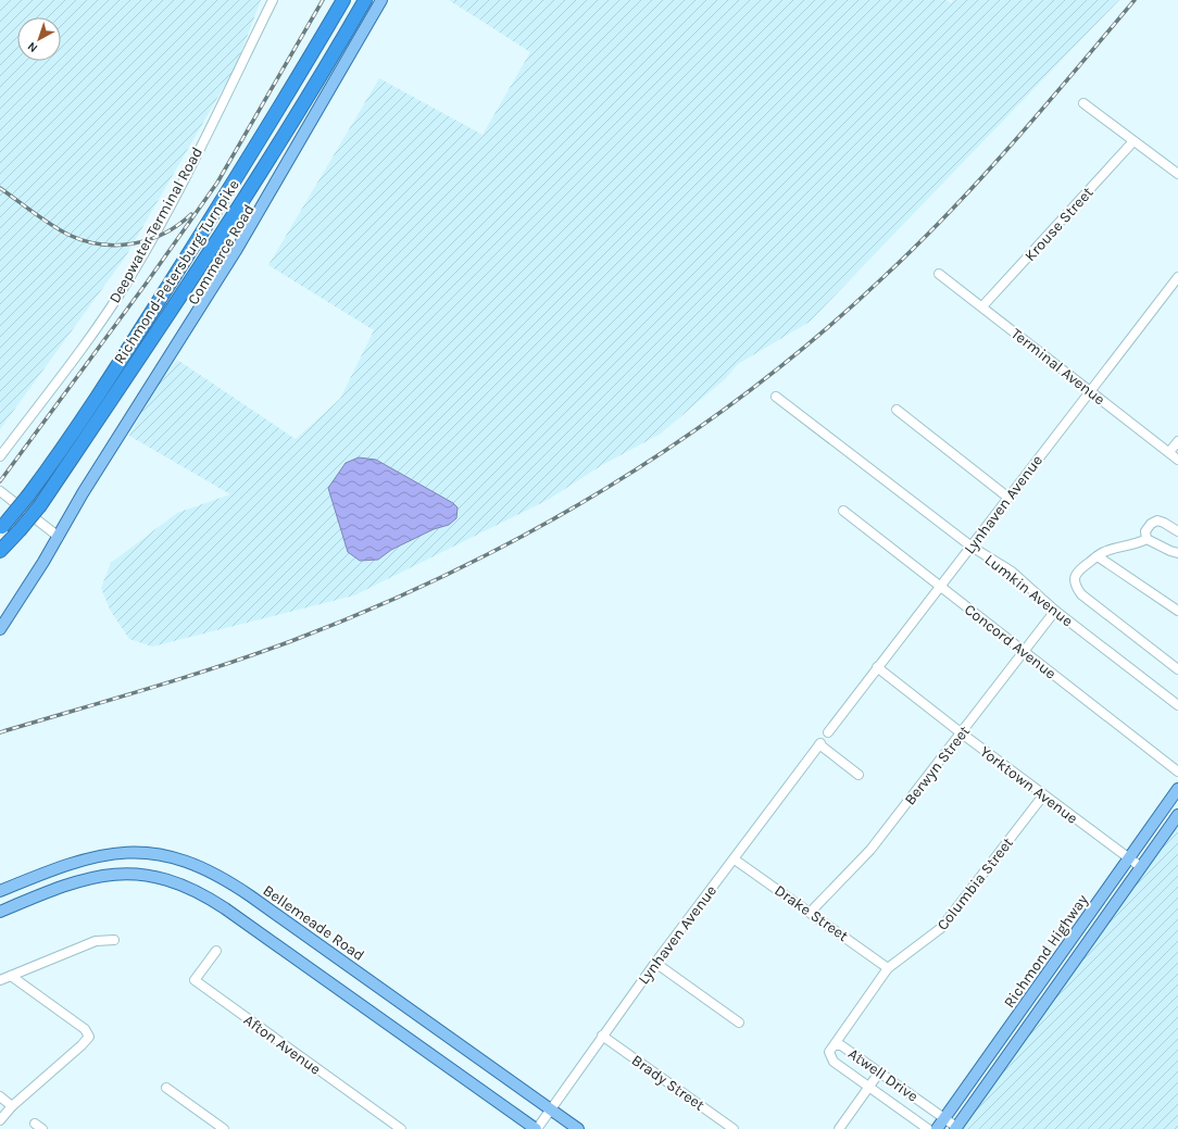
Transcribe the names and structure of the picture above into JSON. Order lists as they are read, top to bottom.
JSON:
{
  "streets": {
    "highway": ["Richmond-Petersburg Turnpike"],
    "main road": ["Commerce Road", "Bellemeade Road", "Richmond Highway"],
    "street": [
      "Krouse Street",
      "Deepwater Terminal Road",
      "Terminal Avenue",
      "Lynhaven Avenue",
      "Lumkin Avenue",
      "Concord Avenue",
      "Berwyn Street",
      "Yorktown Avenue",
      "Columbia Street",
      "Drake Street",
      "Afton Avenue",
      "Atwell Drive",
      "Brady Street"
    ]
  },
  "crossings": [
    ["Krouse Street", "Terminal Avenue"],
    ["Terminal Avenue", "Lynhaven Avenue"],
    ["Lynhaven Avenue", "Lumkin Avenue"],
    ["Lynhaven Avenue", "Concord Avenue"],
    ["Lynhaven Avenue", "Yorktown Avenue"],
    ["Lynhaven Avenue", "Drake Street"],
    ["Lynhaven Avenue", "Bellemeade Road"],
    ["Lynhaven Avenue", "Brady Street"],
    ["Lumkin Avenue", "Berwyn Street"],
    ["Concord Avenue", "Berwyn Street"],
    ["Berwyn Street", "Yorktown Avenue"],
    ["Berwyn Street", "Drake Street"],
    ["Yorktown Avenue", "Columbia Street"],
    ["Yorktown Avenue", "Richmond Highway"],
    ["Columbia Street", "Drake Street"],
    ["Columbia Street", "Atwell Drive"],
    ["Richmond Highway", "Atwell Drive"]
  ],
  "north": "bottom left"
}
